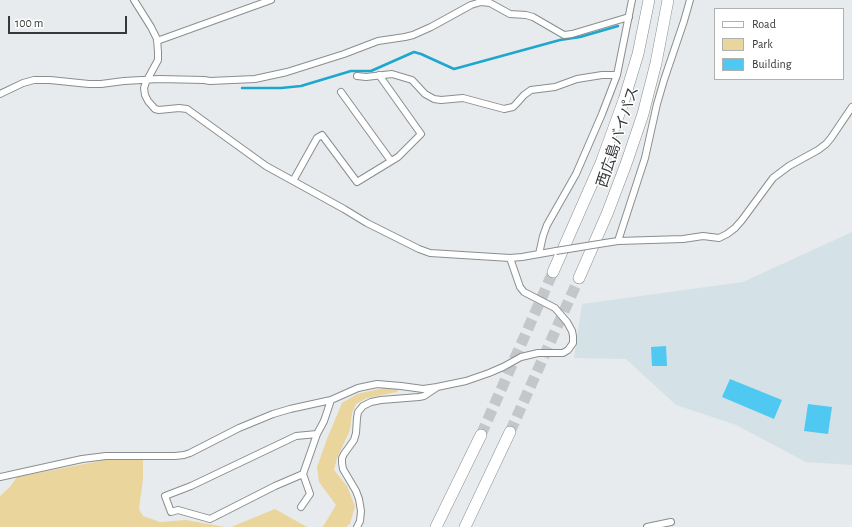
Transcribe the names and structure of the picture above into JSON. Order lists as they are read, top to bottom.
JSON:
{
  "streets": {
    "highway": ["西広島バイパス"]
  },
  "legend": ["Road", "Park", "Building"],
  "scale_bar": "100 m"
}
